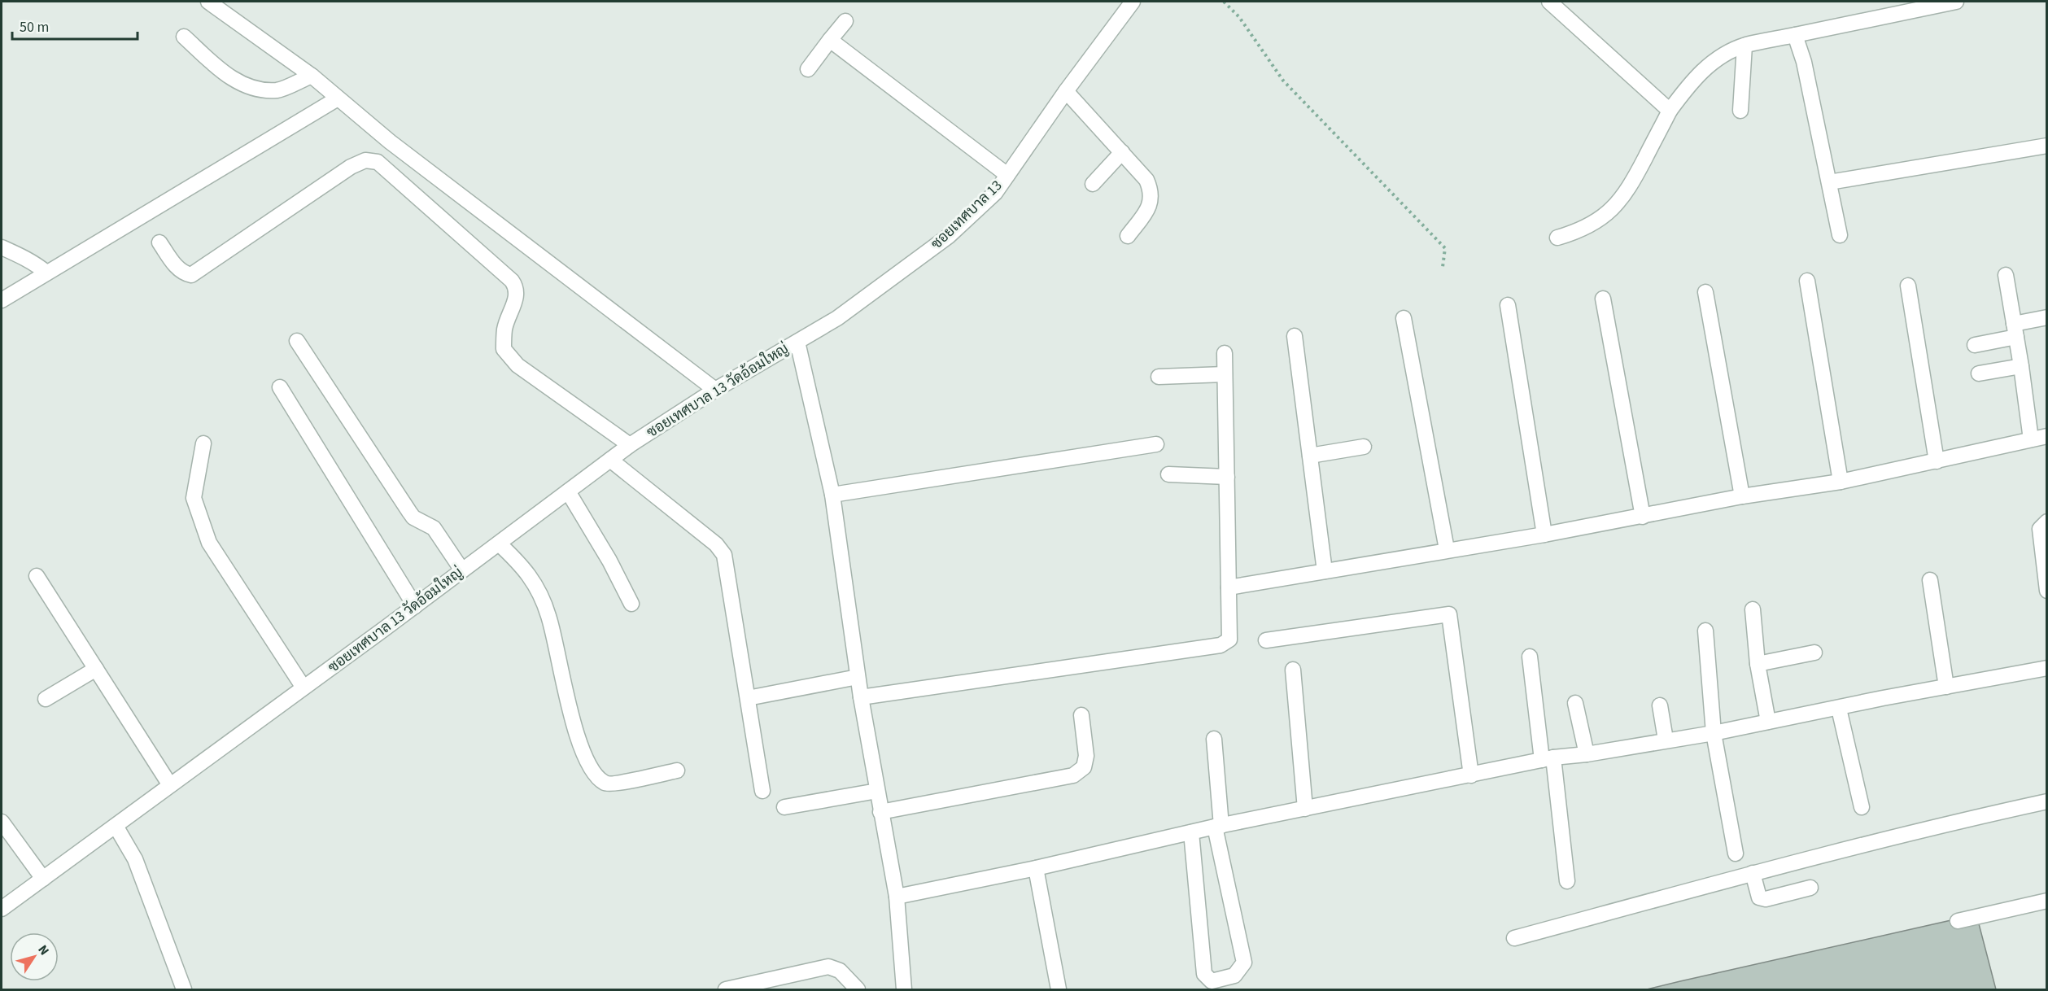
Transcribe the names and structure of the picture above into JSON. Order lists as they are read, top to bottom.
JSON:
{
  "streets": {
    "street": ["ซอยเทศบาล 13", "ซอยเทศบาล 13 วัดอ้อมใหญ่"]
  },
  "crossings": [
    ["ซอยเทศบาล 13", "ซอยเทศบาล 13 วัดอ้อมใหญ่"]
  ],
  "scale_bar": "50 m",
  "north": "top right"
}
